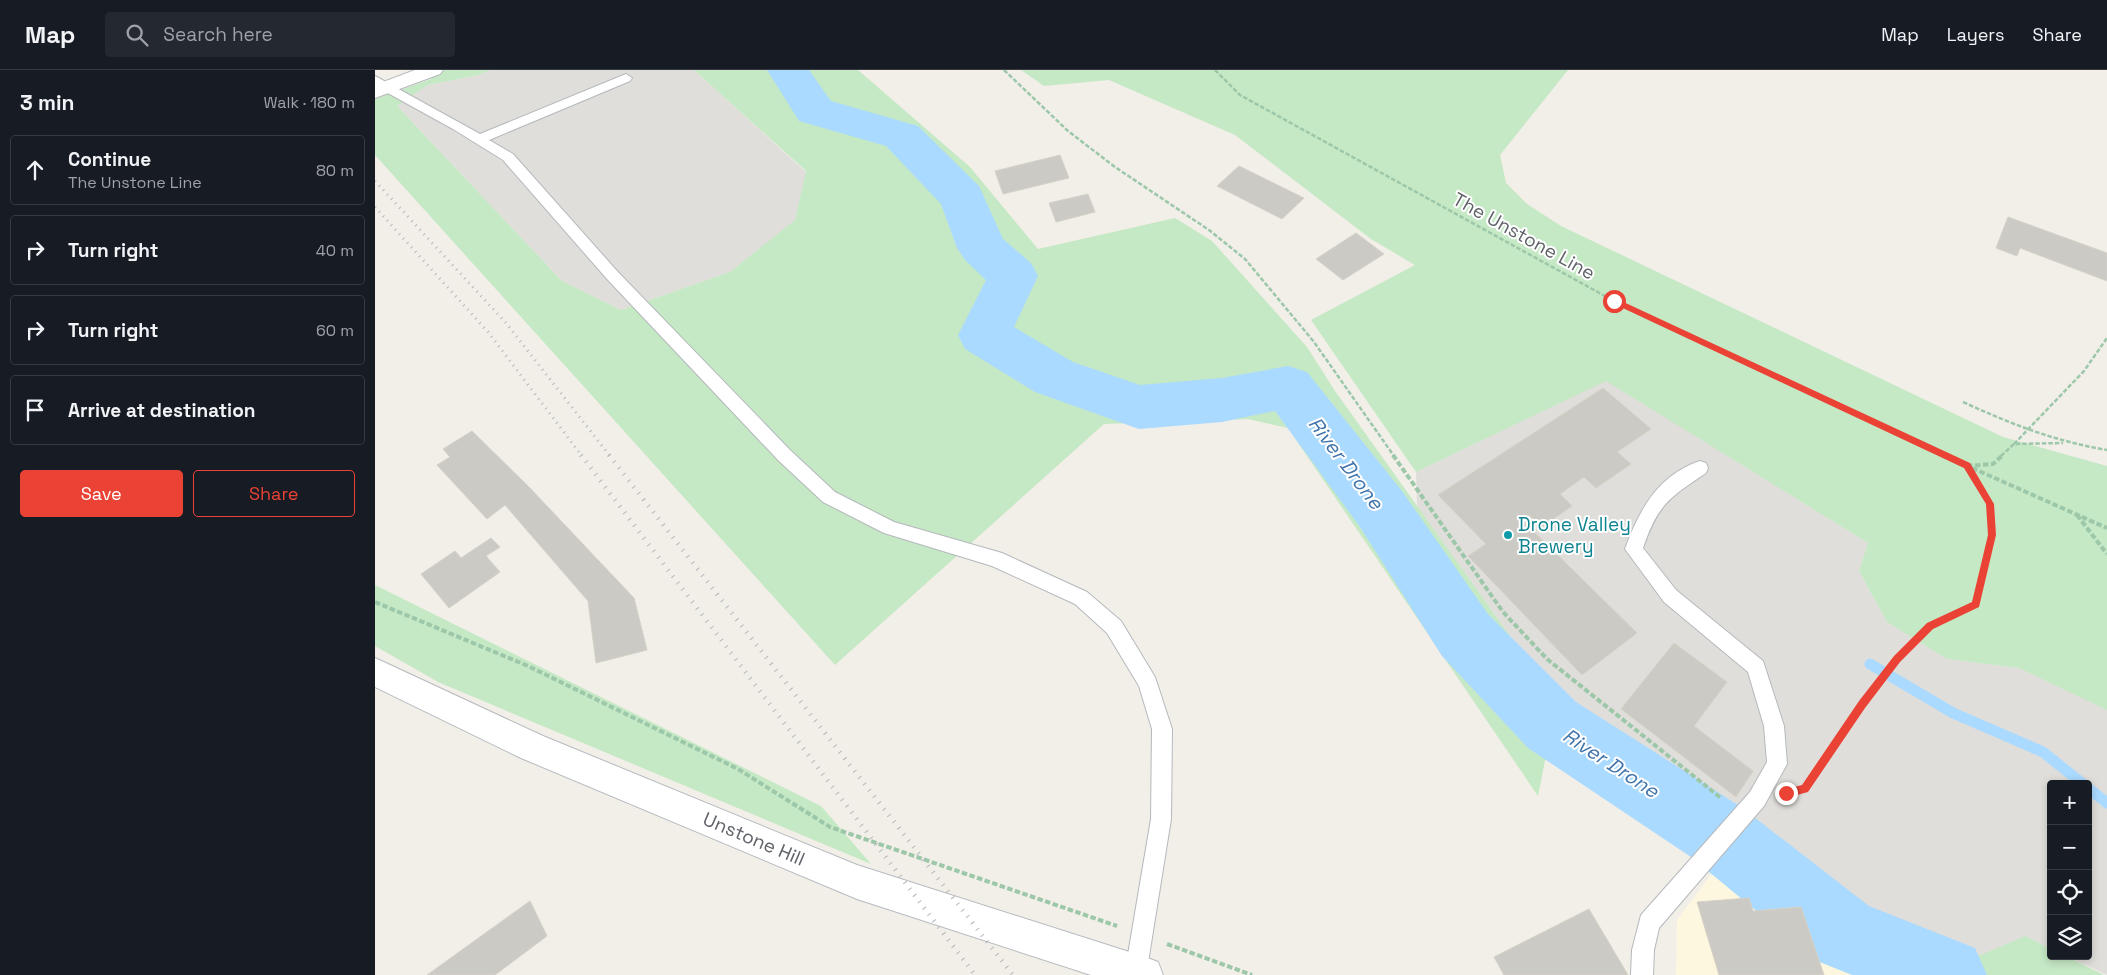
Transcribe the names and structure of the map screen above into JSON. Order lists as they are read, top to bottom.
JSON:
{
  "streets": {
    "main road": ["Unstone Hill"],
    "path": ["The Unstone Line"]
  },
  "water": ["River Drone"],
  "places": ["Drone Valley Brewery"],
  "page": {
    "header": "Map",
    "search": "Search here",
    "nav": ["Map", "Layers", "Share"],
    "heading": ["3 min", "Walk · 180 m"],
    "list": [
      ["Continue", "The Unstone Line", "80 m"],
      ["Turn right", "40 m"],
      ["Turn right", "60 m"],
      "Arrive at destination"
    ],
    "buttons": ["Save", "Share"],
    "map_buttons": ["+", "−"]
  }
}
